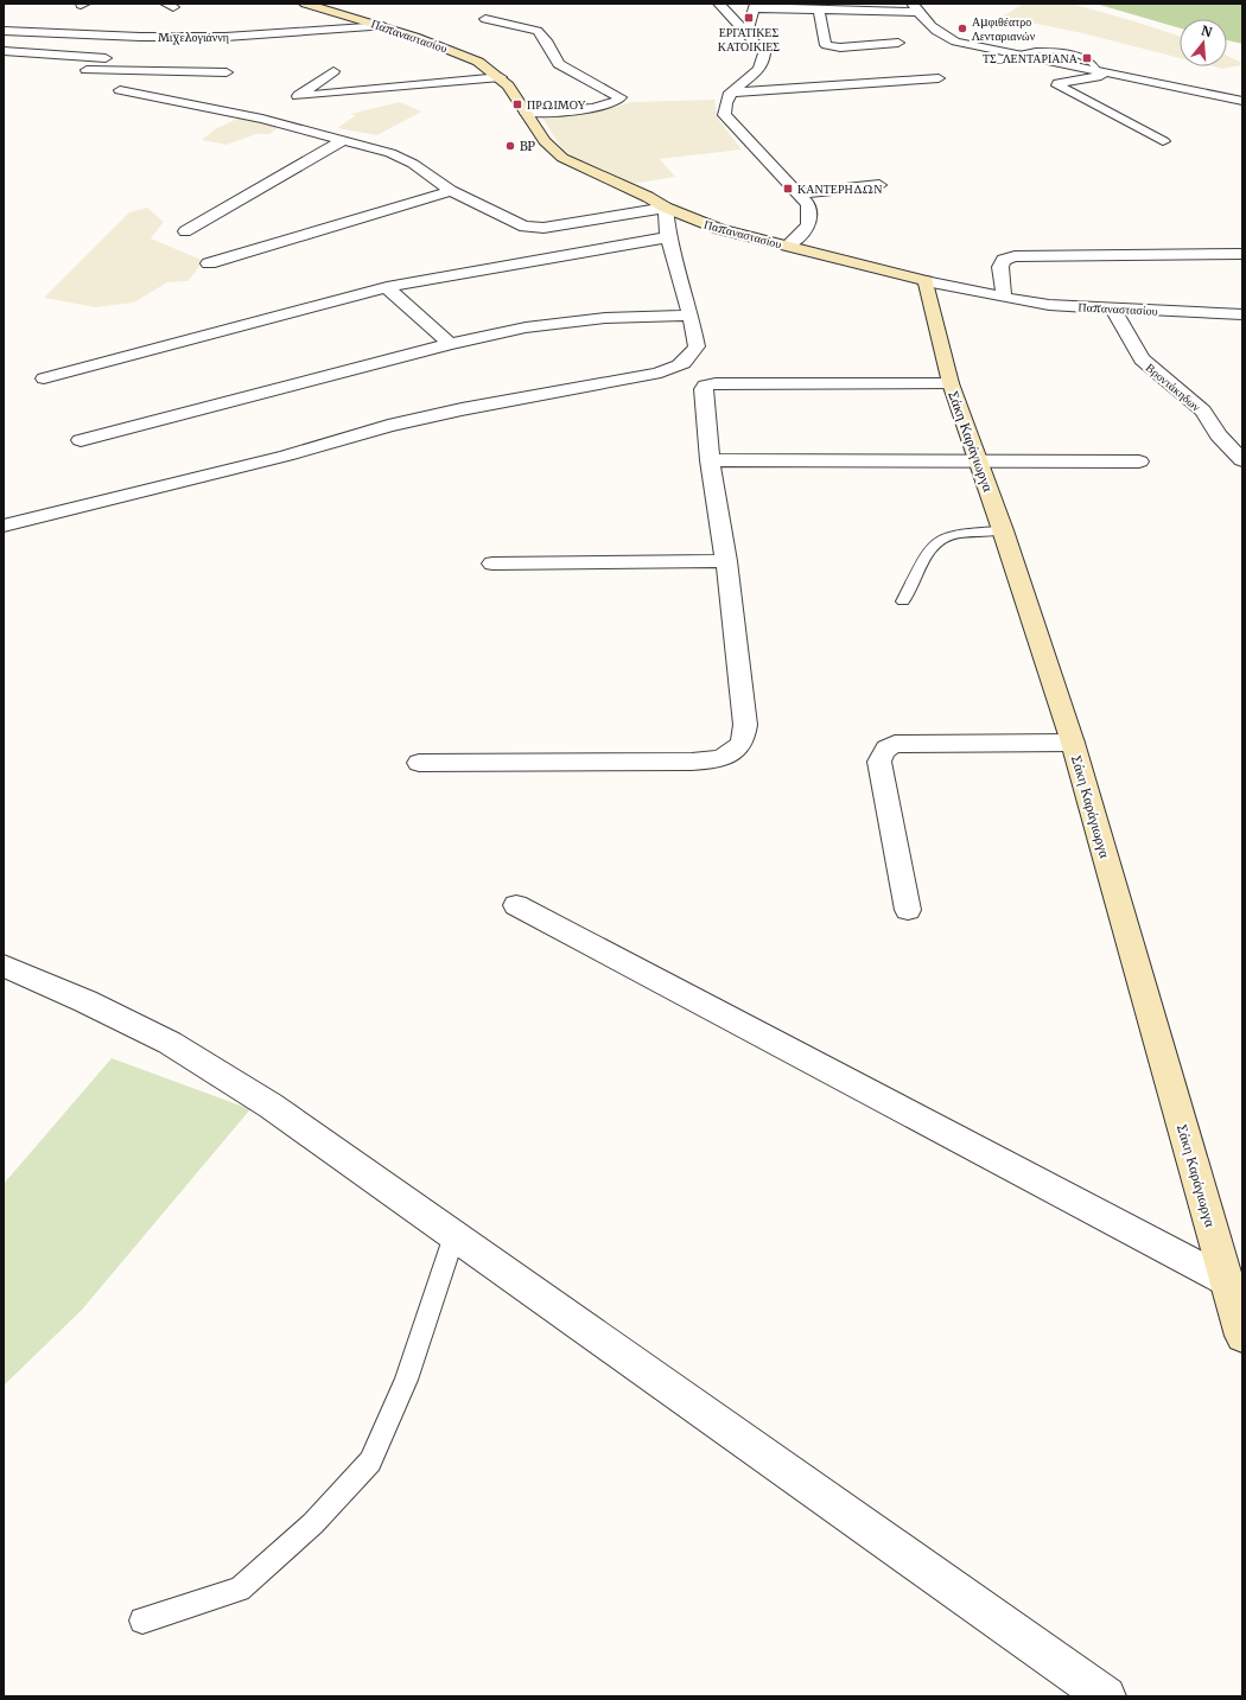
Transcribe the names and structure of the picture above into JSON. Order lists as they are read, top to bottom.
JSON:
{
  "streets": {
    "street": [
      "Παπαναστασίου",
      "Μιχελογιάννη",
      "Βροντάκηδων",
      "Σάκη Καράγιωργα"
    ]
  },
  "crossings": [
    ["Παπαναστασίου", "Μιχελογιάννη"],
    ["Παπαναστασίου", "Βροντάκηδων"],
    ["Παπαναστασίου", "Σάκη Καράγιωργα"]
  ],
  "places": {
    "transit": [
      "ΕΡΓΑΤΙΚΕΣ ΚΑΤΟΙΚΙΕΣ",
      "ΤΣ_ΛΕΝΤΑΡΙΑΝΑ",
      "ΠΡΩΙΜΟΥ",
      "ΚΑΝΤΕΡΗΔΩΝ"
    ],
    "other": ["Αμφιθέατρο Λενταριανών", "BP"]
  },
  "north": "top"
}
